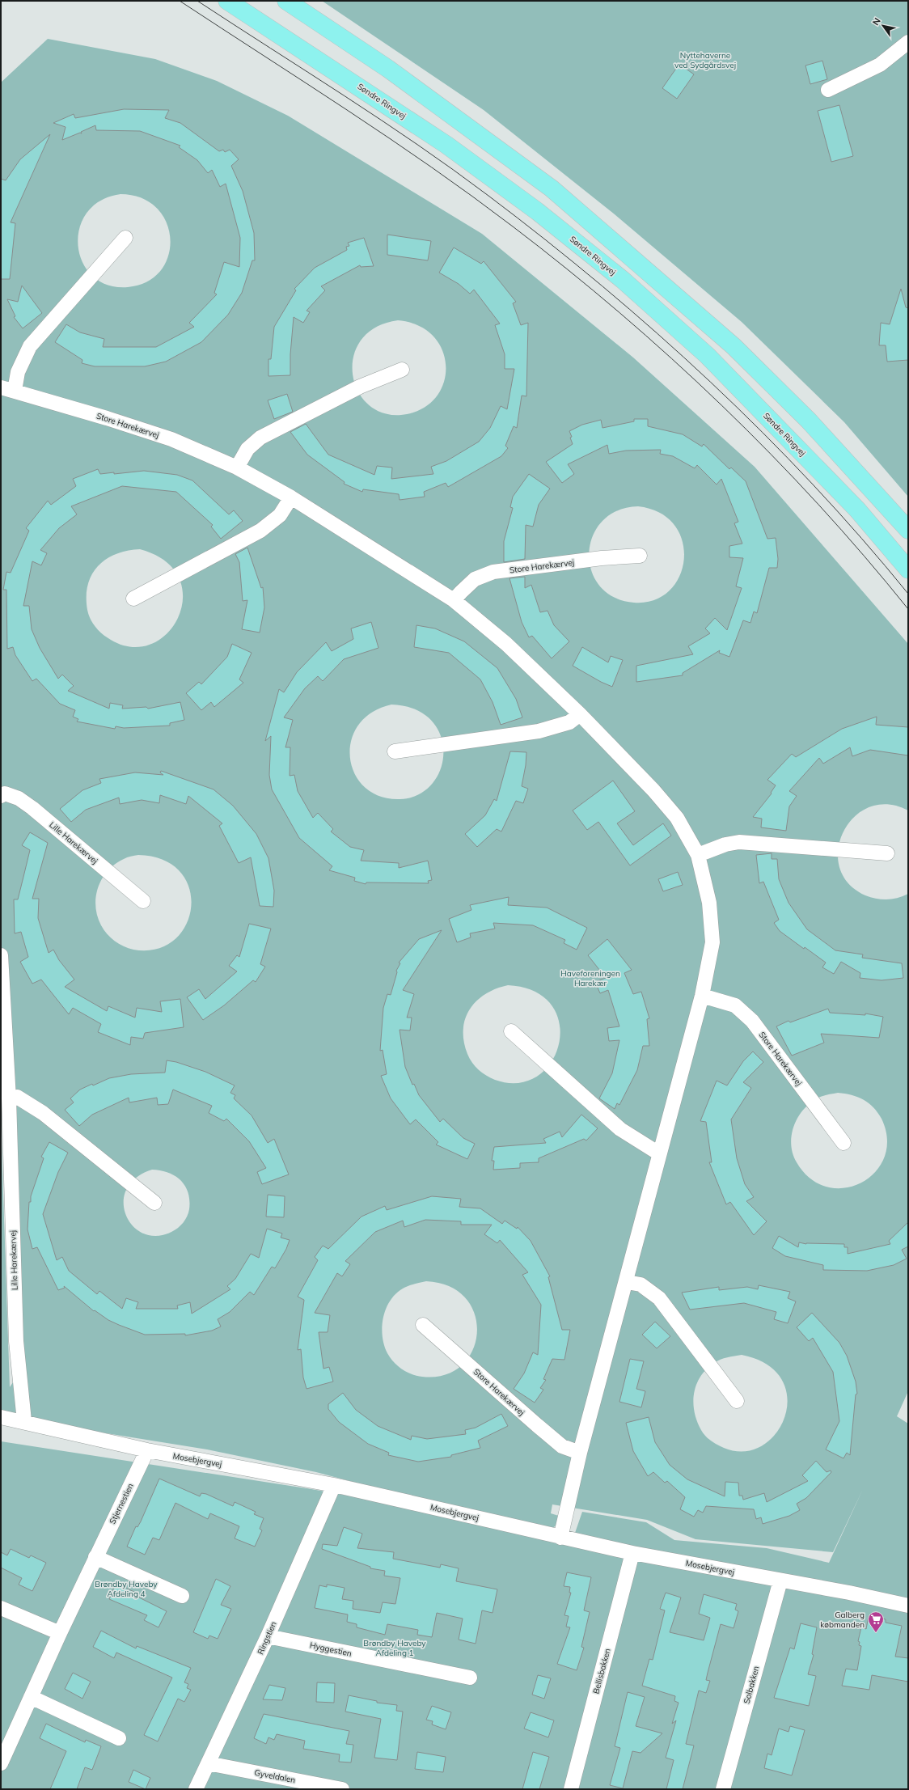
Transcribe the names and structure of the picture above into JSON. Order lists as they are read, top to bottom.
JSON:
{
  "streets": {
    "main road": ["Søndre Ringvej"],
    "street": [
      "Store Harekærvej",
      "Lille Harekærvej",
      "Mosebjergvej",
      "Stjernestien",
      "Ringstien",
      "Hyggestien",
      "Bellisbakken",
      "Solbakken",
      "Gyveldalen"
    ]
  },
  "crossings": [
    ["Store Harekærvej", "Mosebjergvej"],
    ["Lille Harekærvej", "Mosebjergvej"],
    ["Mosebjergvej", "Stjernestien"],
    ["Mosebjergvej", "Ringstien"],
    ["Mosebjergvej", "Bellisbakken"],
    ["Mosebjergvej", "Solbakken"],
    ["Ringstien", "Hyggestien"],
    ["Ringstien", "Gyveldalen"]
  ],
  "parks": [
    "Nyttehaverne ved Sydgårdsvej",
    "Haveforeningen Harekær",
    "Brøndby Haveby Afdeling 4",
    "Brøndby Haveby Afdeling 1"
  ],
  "places": {
    "supermarket": ["Galberg købmanden"]
  },
  "north": "top left"
}
